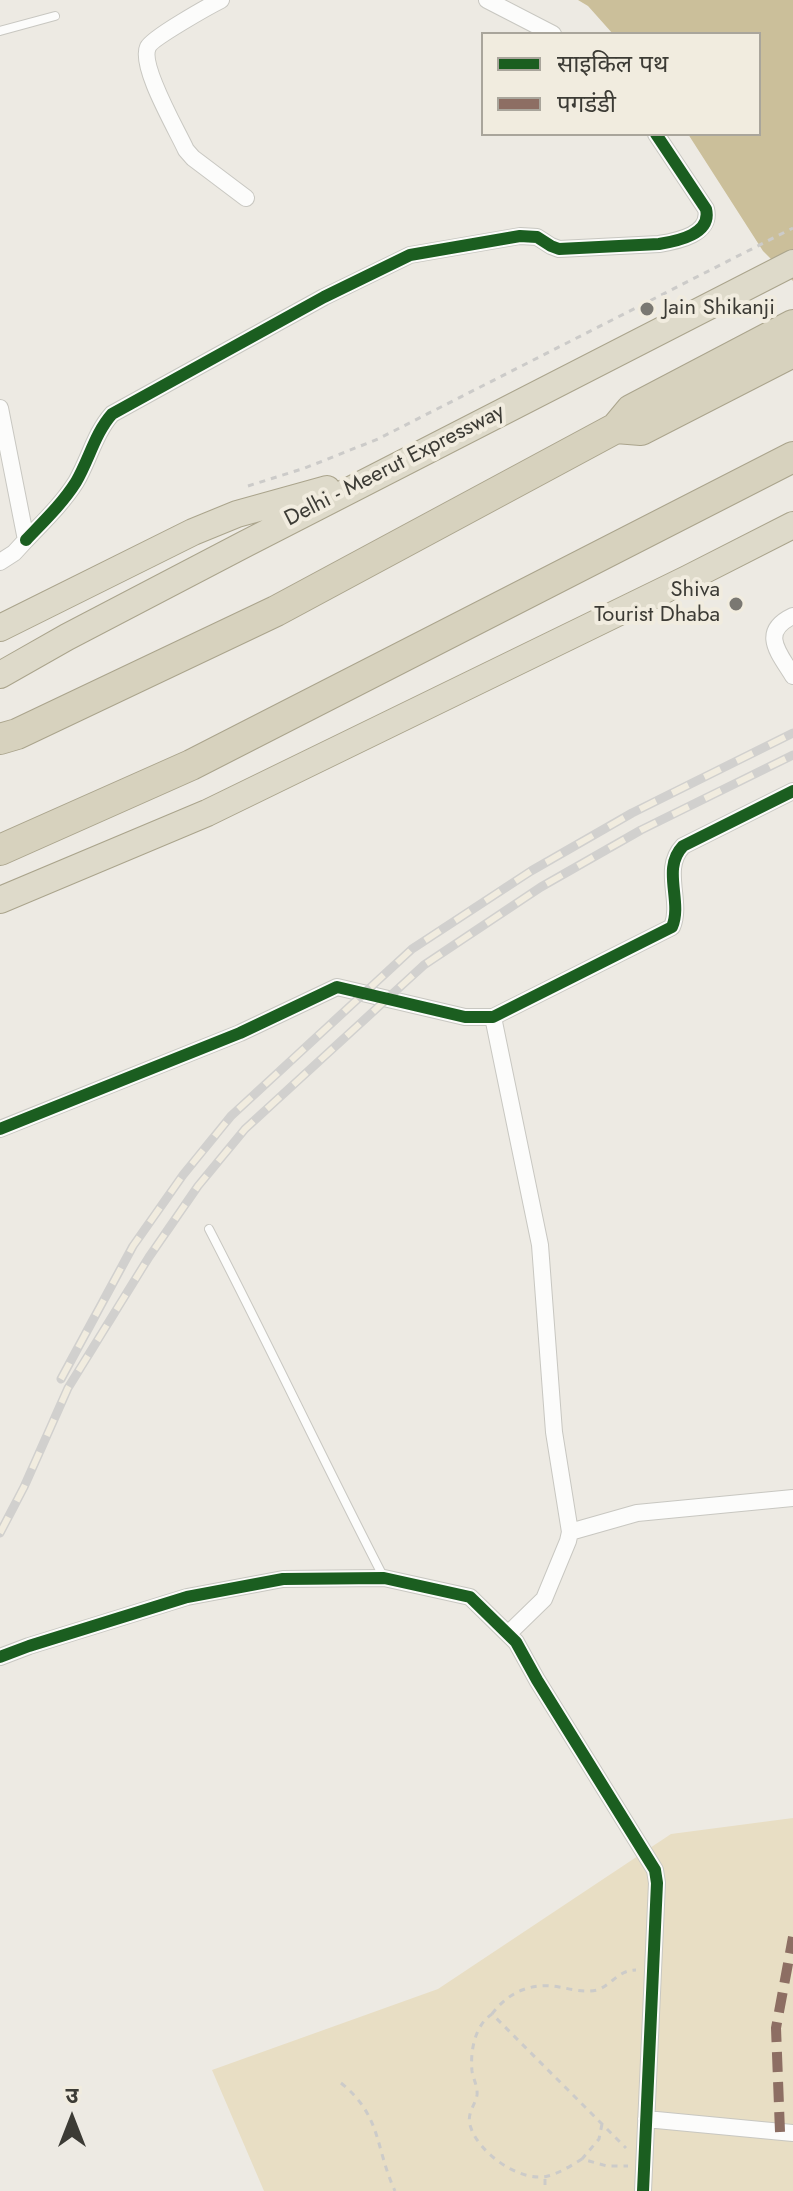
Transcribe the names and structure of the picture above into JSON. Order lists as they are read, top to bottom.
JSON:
{
  "streets": {
    "highway": ["Delhi - Meerut Expressway"]
  },
  "places": ["Jain Shikanji", "Shiva Tourist Dhaba"],
  "legend": ["साइकिल पथ", "पगडंडी"],
  "north": "top"
}
